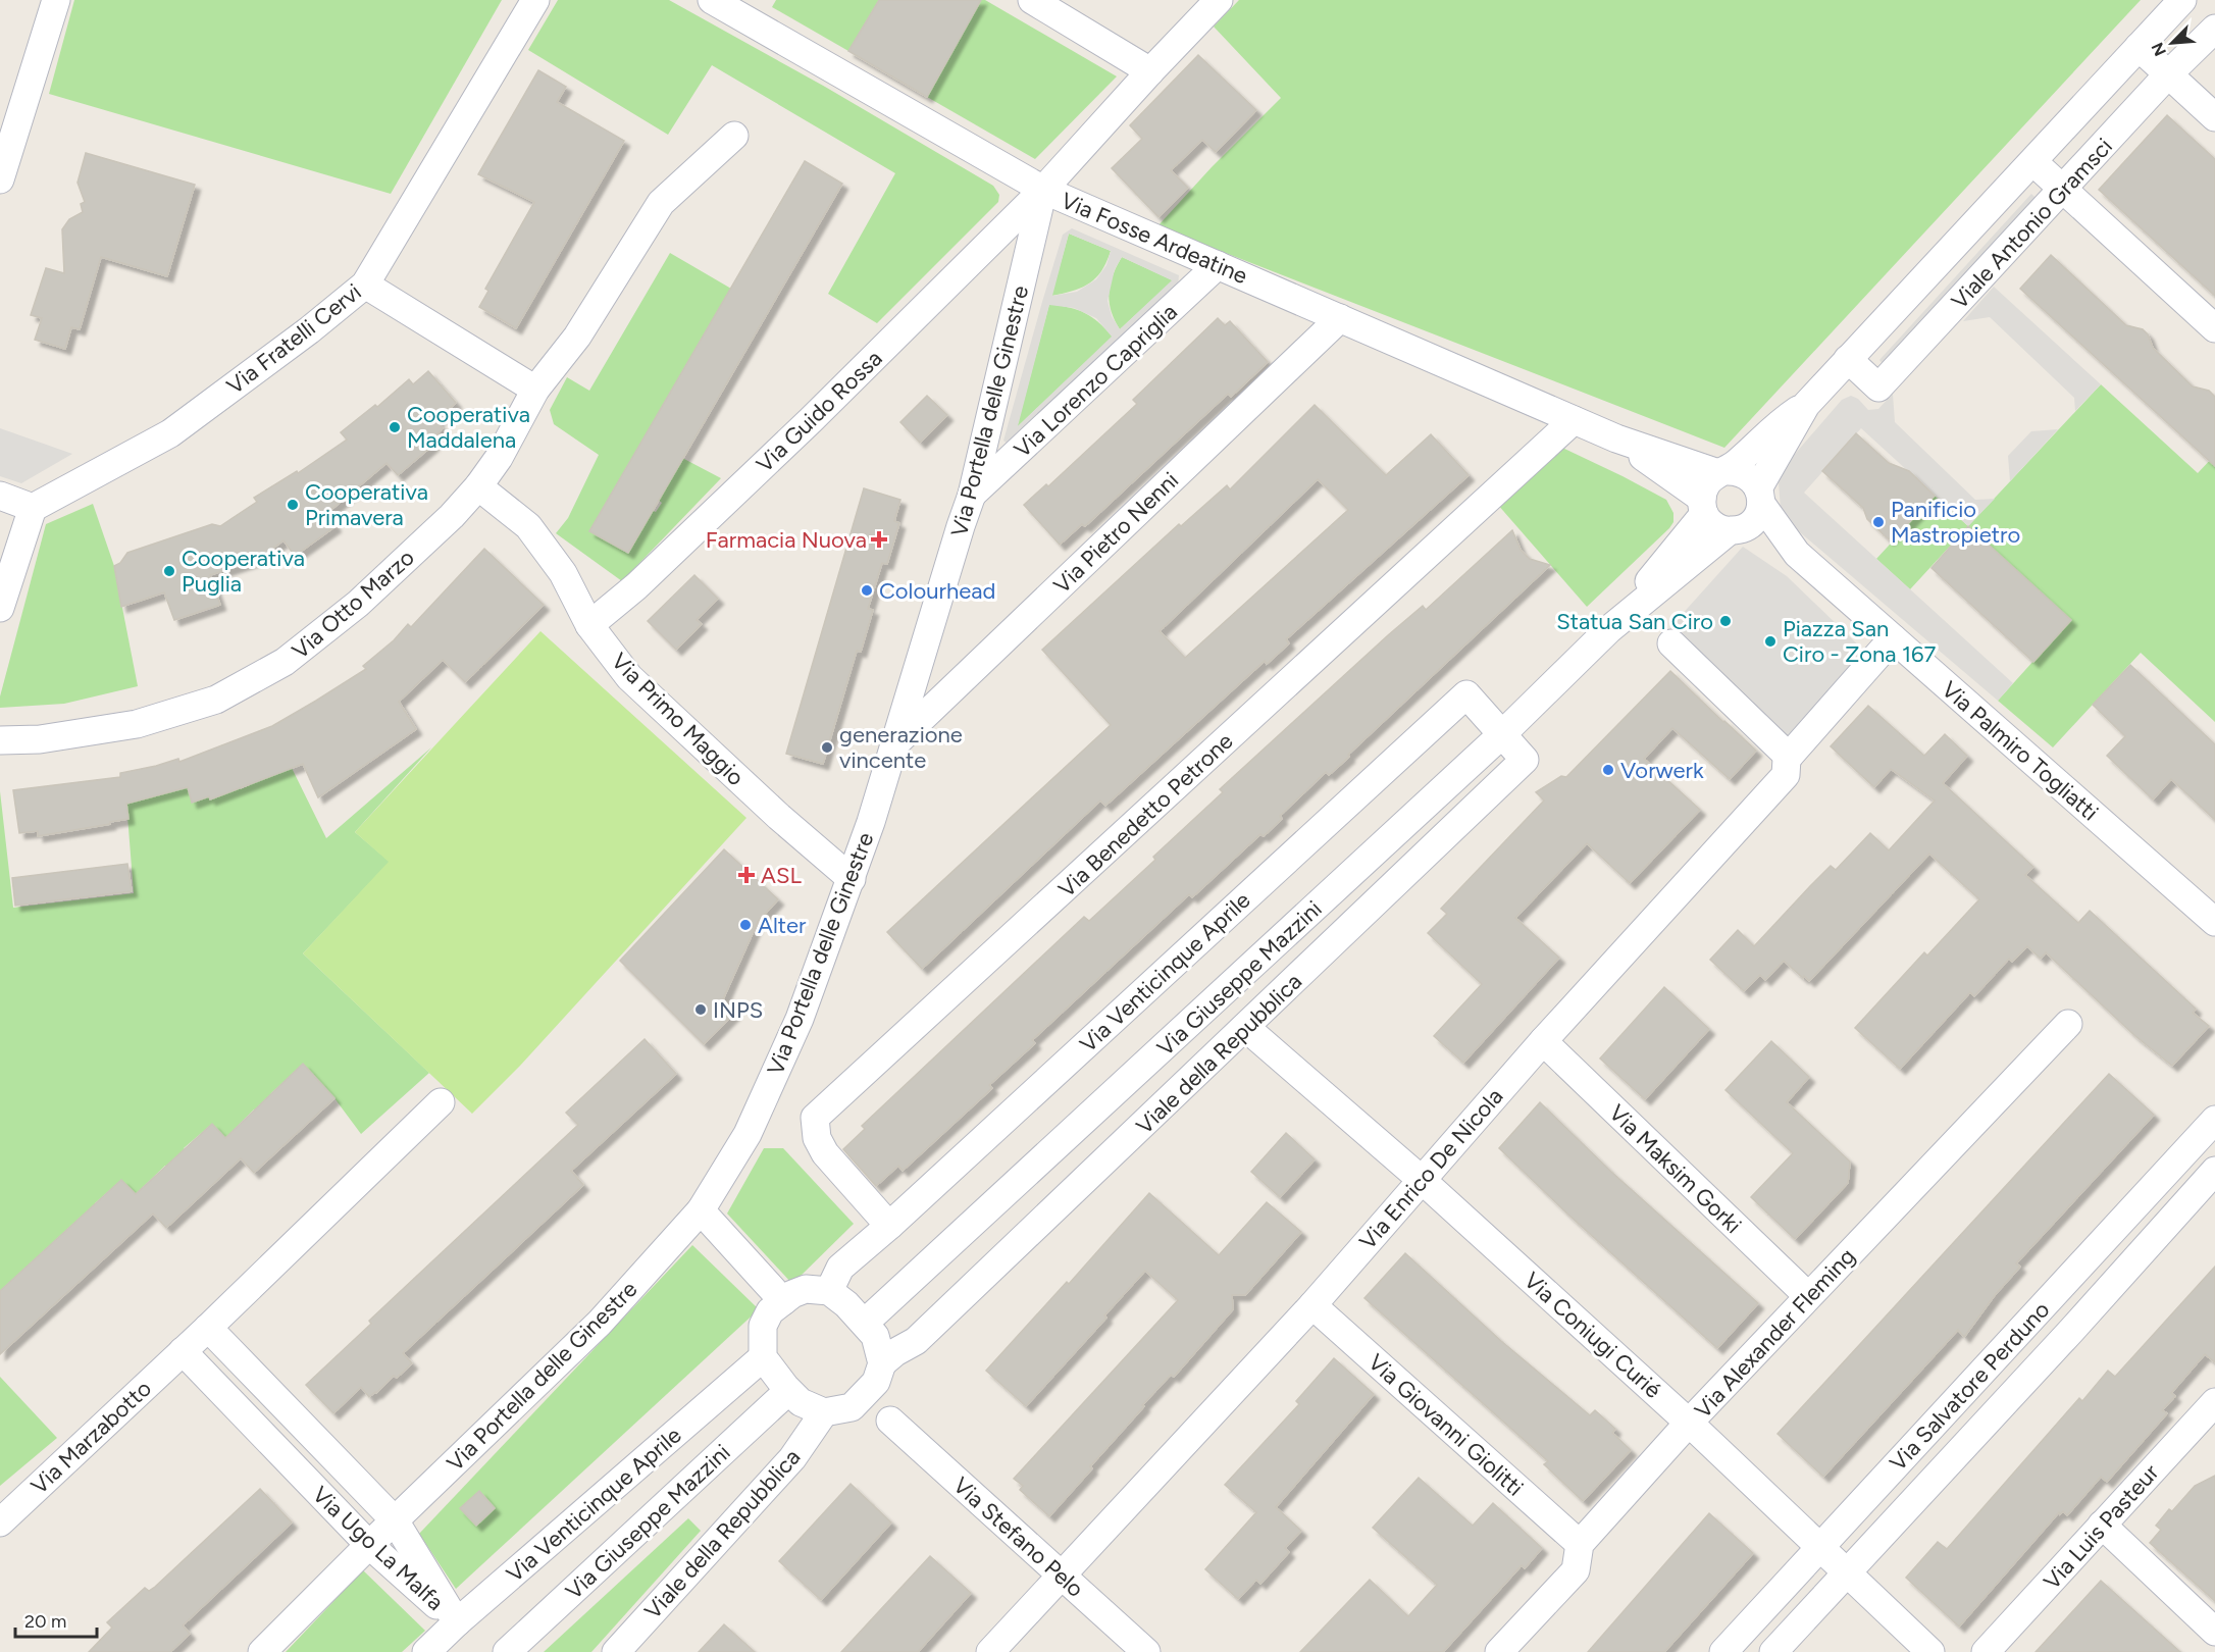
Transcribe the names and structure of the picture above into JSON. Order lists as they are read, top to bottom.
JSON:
{
  "streets": {
    "street": [
      "Viale Antonio Gramsci",
      "Via Fosse Ardeatine",
      "Via Fratelli Cervi",
      "Via Lorenzo Capriglia",
      "Via Guido Rossa",
      "Via Portella delle Ginestre",
      "Via Pietro Nenni",
      "Via Otto Marzo",
      "Via Primo Maggio",
      "Via Palmiro Togliatti",
      "Via Benedetto Petrone",
      "Via Venticinque Aprile",
      "Via Giuseppe Mazzini",
      "Viale della Repubblica",
      "Via Enrico De Nicola",
      "Via Maksim Gorki",
      "Via Alexander Fleming",
      "Via Coniugi Curié",
      "Via Salvatore Perduno",
      "Via Giovanni Giolitti",
      "Via Marzabotto",
      "Via Luis Pasteur",
      "Via Stefano Pelo",
      "Via Ugo La Malfa"
    ]
  },
  "crossings": [
    ["Viale Antonio Gramsci", "Via Palmiro Togliatti"],
    ["Viale Antonio Gramsci", "Via Giuseppe Mazzini"],
    ["Via Fosse Ardeatine", "Via Lorenzo Capriglia"],
    ["Via Fosse Ardeatine", "Via Guido Rossa"],
    ["Via Fosse Ardeatine", "Via Portella delle Ginestre"],
    ["Via Fosse Ardeatine", "Via Pietro Nenni"],
    ["Via Fosse Ardeatine", "Via Benedetto Petrone"],
    ["Via Lorenzo Capriglia", "Via Portella delle Ginestre"],
    ["Via Guido Rossa", "Via Portella delle Ginestre"],
    ["Via Guido Rossa", "Via Primo Maggio"],
    ["Via Portella delle Ginestre", "Via Pietro Nenni"],
    ["Via Portella delle Ginestre", "Via Primo Maggio"],
    ["Via Portella delle Ginestre", "Via Ugo La Malfa"],
    ["Via Otto Marzo", "Via Primo Maggio"],
    ["Via Palmiro Togliatti", "Via Giuseppe Mazzini"],
    ["Via Palmiro Togliatti", "Via Enrico De Nicola"],
    ["Via Benedetto Petrone", "Via Venticinque Aprile"],
    ["Via Venticinque Aprile", "Via Giuseppe Mazzini"],
    ["Via Venticinque Aprile", "Viale della Repubblica"],
    ["Via Venticinque Aprile", "Via Stefano Pelo"],
    ["Via Venticinque Aprile", "Via Ugo La Malfa"],
    ["Via Giuseppe Mazzini", "Viale della Repubblica"],
    ["Via Giuseppe Mazzini", "Via Stefano Pelo"],
    ["Viale della Repubblica", "Via Coniugi Curié"],
    ["Viale della Repubblica", "Via Stefano Pelo"],
    ["Via Enrico De Nicola", "Via Maksim Gorki"],
    ["Via Enrico De Nicola", "Via Coniugi Curié"],
    ["Via Enrico De Nicola", "Via Giovanni Giolitti"],
    ["Via Enrico De Nicola", "Via Stefano Pelo"],
    ["Via Maksim Gorki", "Via Alexander Fleming"],
    ["Via Alexander Fleming", "Via Coniugi Curié"],
    ["Via Alexander Fleming", "Via Giovanni Giolitti"],
    ["Via Coniugi Curié", "Via Salvatore Perduno"],
    ["Via Marzabotto", "Via Ugo La Malfa"]
  ],
  "places": {
    "other": [
      "Cooperativa Maddalena",
      "Cooperativa Primavera",
      "Panificio Mastropietro",
      "Cooperativa Puglia",
      "Colourhead",
      "Statua San Ciro",
      "Piazza San Ciro - Zona 167",
      "generazione vincente",
      "Vorwerk",
      "Alter",
      "INPS"
    ],
    "health": ["Farmacia Nuova", "ASL"]
  },
  "scale_bar": "20 m",
  "north": "bottom left"
}
